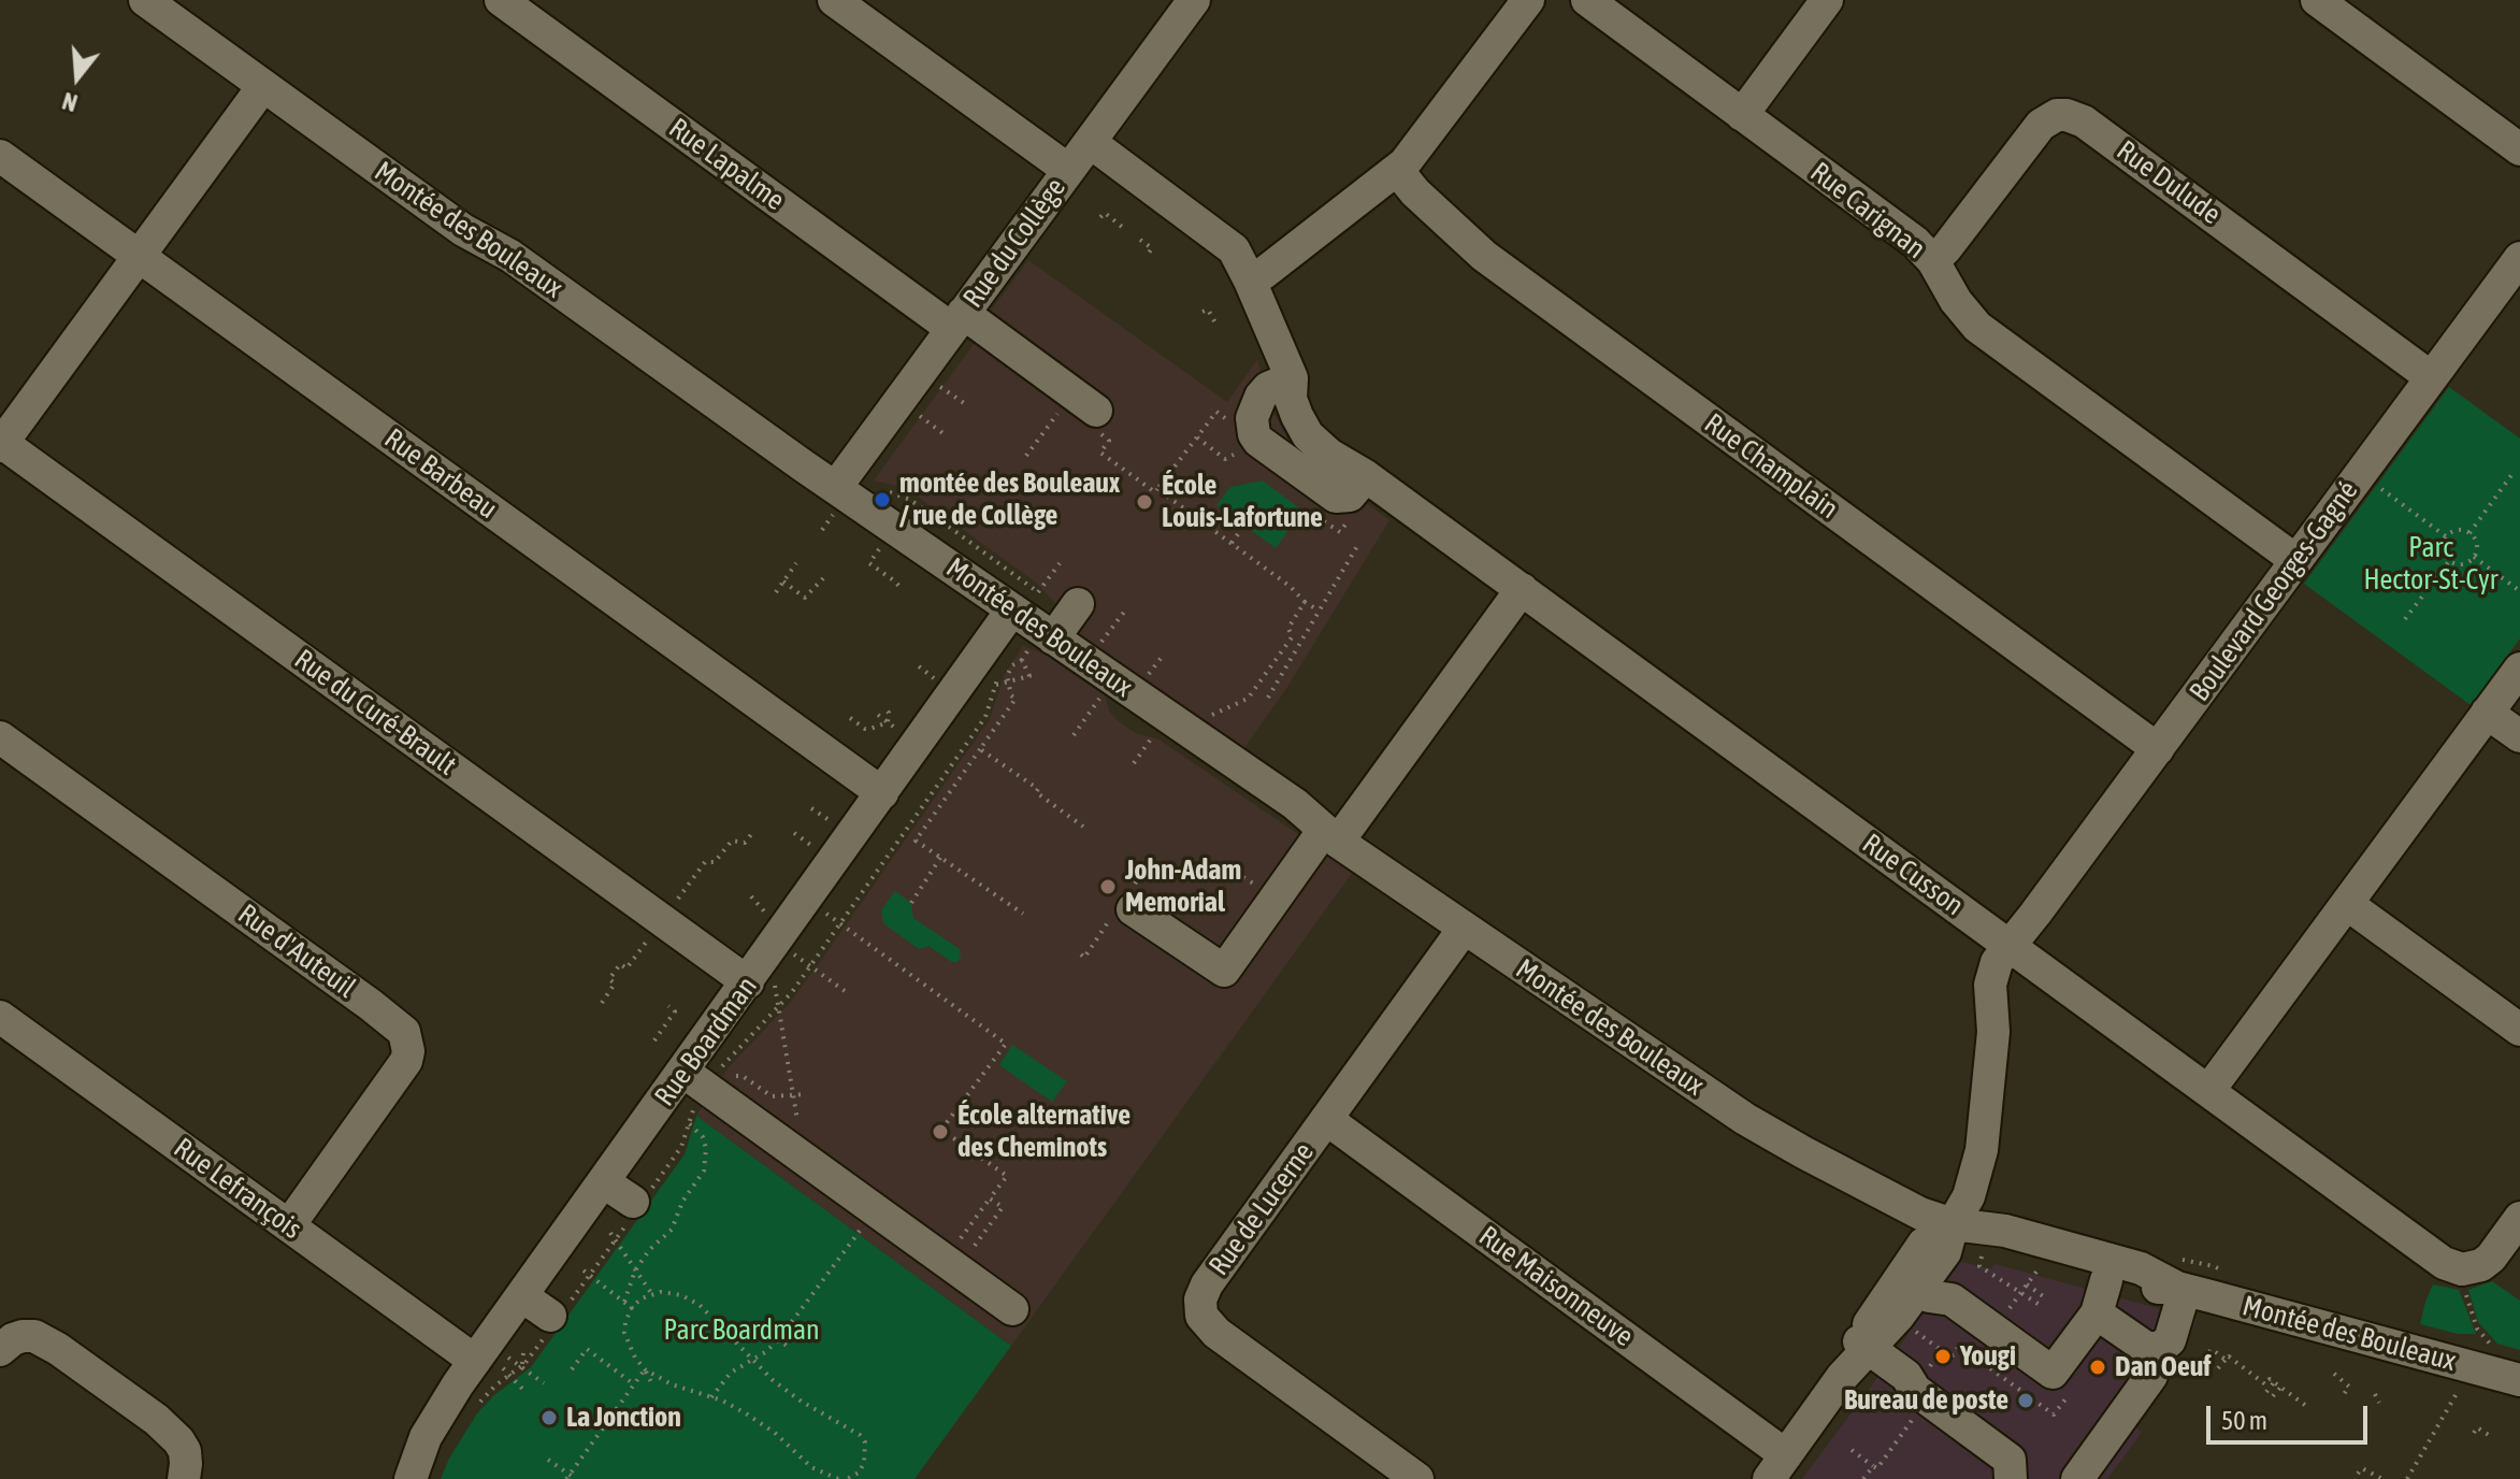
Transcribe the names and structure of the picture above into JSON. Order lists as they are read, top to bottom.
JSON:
{
  "streets": {
    "street": [
      "Rue Lapalme",
      "Rue Dulude",
      "Rue Carignan",
      "Montée des Bouleaux",
      "Rue du Collège",
      "Rue Champlain",
      "Rue Barbeau",
      "Boulevard Georges-Gagné",
      "Rue du Curé-Brault",
      "Rue Cusson",
      "Rue d'Auteuil",
      "Rue Boardman",
      "Rue Lefrançois",
      "Rue de Lucerne",
      "Rue Maisonneuve"
    ]
  },
  "crossings": [
    ["Rue Lapalme", "Rue du Collège"],
    ["Rue Dulude", "Rue Carignan"],
    ["Rue Dulude", "Boulevard Georges-Gagné"],
    ["Rue Carignan", "Boulevard Georges-Gagné"],
    ["Montée des Bouleaux", "Rue du Collège"],
    ["Montée des Bouleaux", "Boulevard Georges-Gagné"],
    ["Montée des Bouleaux", "Rue Boardman"],
    ["Montée des Bouleaux", "Rue de Lucerne"],
    ["Rue du Collège", "Rue Cusson"],
    ["Rue Champlain", "Boulevard Georges-Gagné"],
    ["Rue Barbeau", "Rue Boardman"],
    ["Boulevard Georges-Gagné", "Rue Cusson"],
    ["Rue du Curé-Brault", "Rue Boardman"],
    ["Rue d'Auteuil", "Rue Lefrançois"],
    ["Rue Boardman", "Rue Lefrançois"],
    ["Rue de Lucerne", "Rue Maisonneuve"]
  ],
  "parks": ["Parc Hector-St-Cyr", "Parc Boardman"],
  "places": [
    "montée des Bouleaux / rue de Collège",
    "École Louis-Lafortune",
    "John-Adam Memorial",
    "École alternative des Cheminots",
    "Yougi",
    "Dan Oeuf",
    "Bureau de poste",
    "La Jonction"
  ],
  "scale_bar": "50 m",
  "north": "bottom"
}
